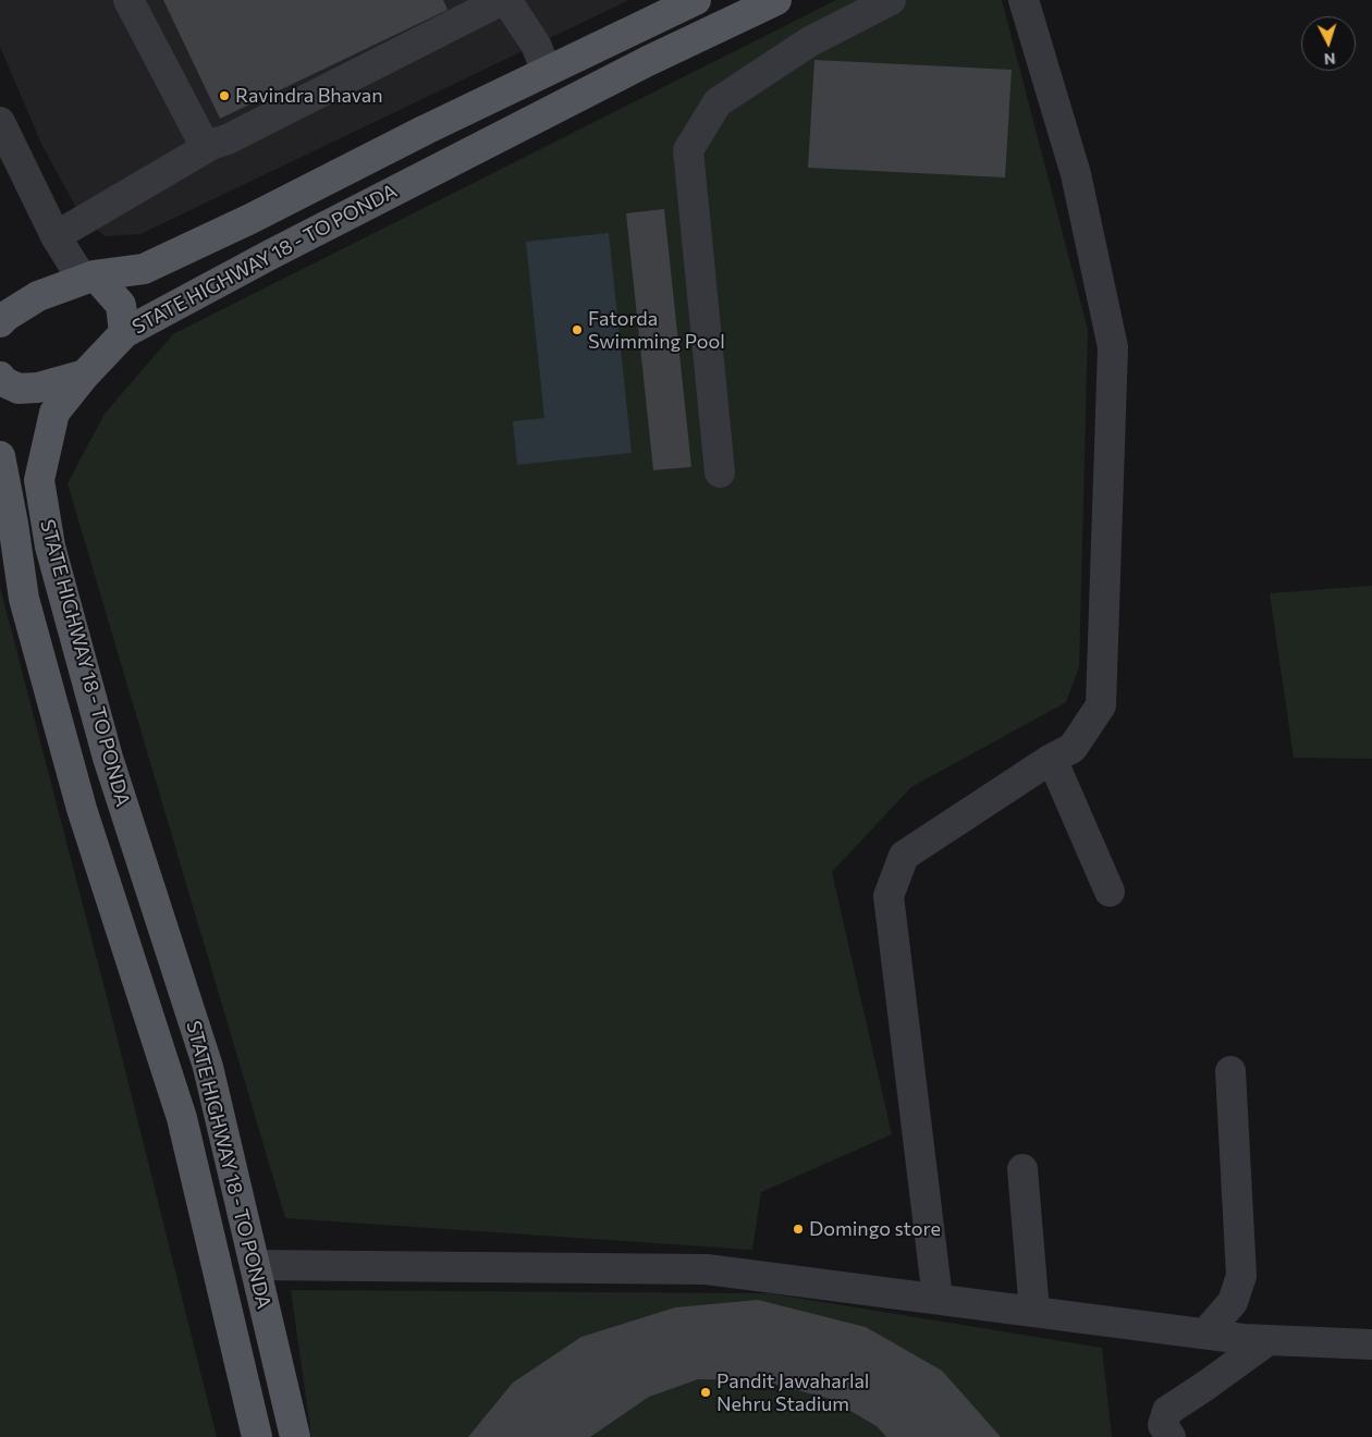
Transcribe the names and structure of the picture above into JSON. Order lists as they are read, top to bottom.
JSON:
{
  "streets": {
    "main road": ["STATE HIGHWAY 18 - TO PONDA"]
  },
  "places": [
    "Ravindra Bhavan",
    "Fatorda Swimming Pool",
    "Domingo store",
    "Pandit Jawaharlal Nehru Stadium"
  ],
  "north": "bottom"
}
